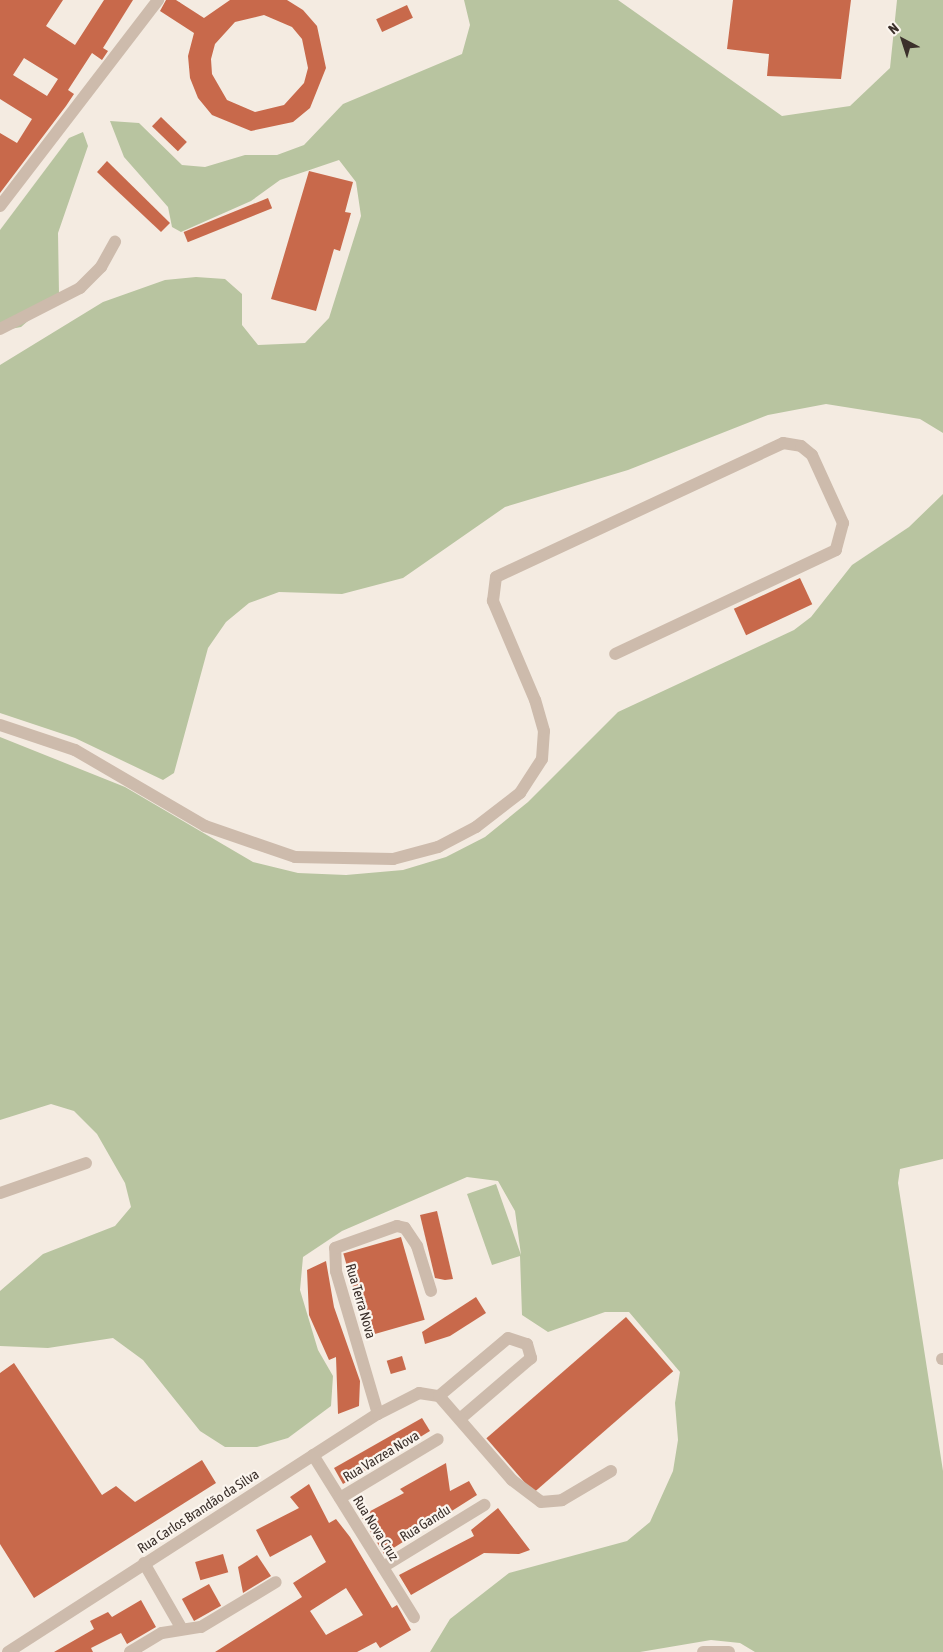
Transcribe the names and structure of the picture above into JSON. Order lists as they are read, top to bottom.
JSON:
{
  "streets": {
    "street": [
      "Rua Terra Nova",
      "Rua Varzea Nova",
      "Rua Carlos Brandão da Silva",
      "Rua Gandu",
      "Rua Nova Cruz"
    ]
  },
  "crossings": [
    ["Rua Terra Nova", "Rua Carlos Brandão da Silva"],
    ["Rua Varzea Nova", "Rua Nova Cruz"],
    ["Rua Carlos Brandão da Silva", "Rua Nova Cruz"],
    ["Rua Gandu", "Rua Nova Cruz"]
  ],
  "north": "top left"
}
